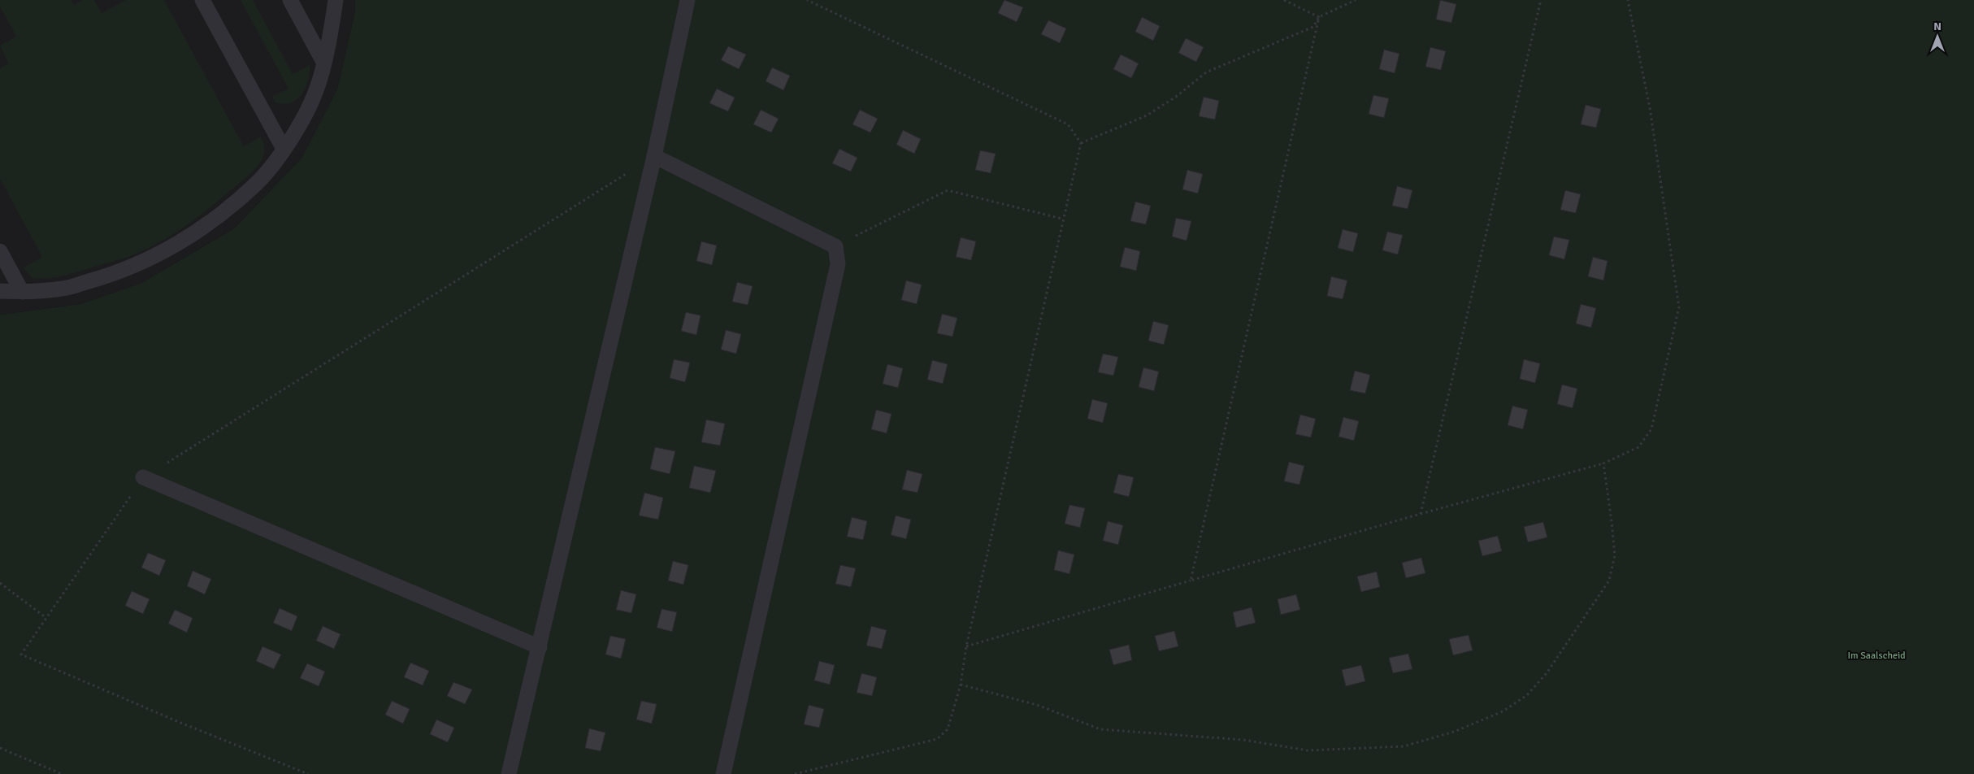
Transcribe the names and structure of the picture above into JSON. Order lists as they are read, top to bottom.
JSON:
{
  "parks": ["Im Saalscheid"],
  "north": "top"
}
